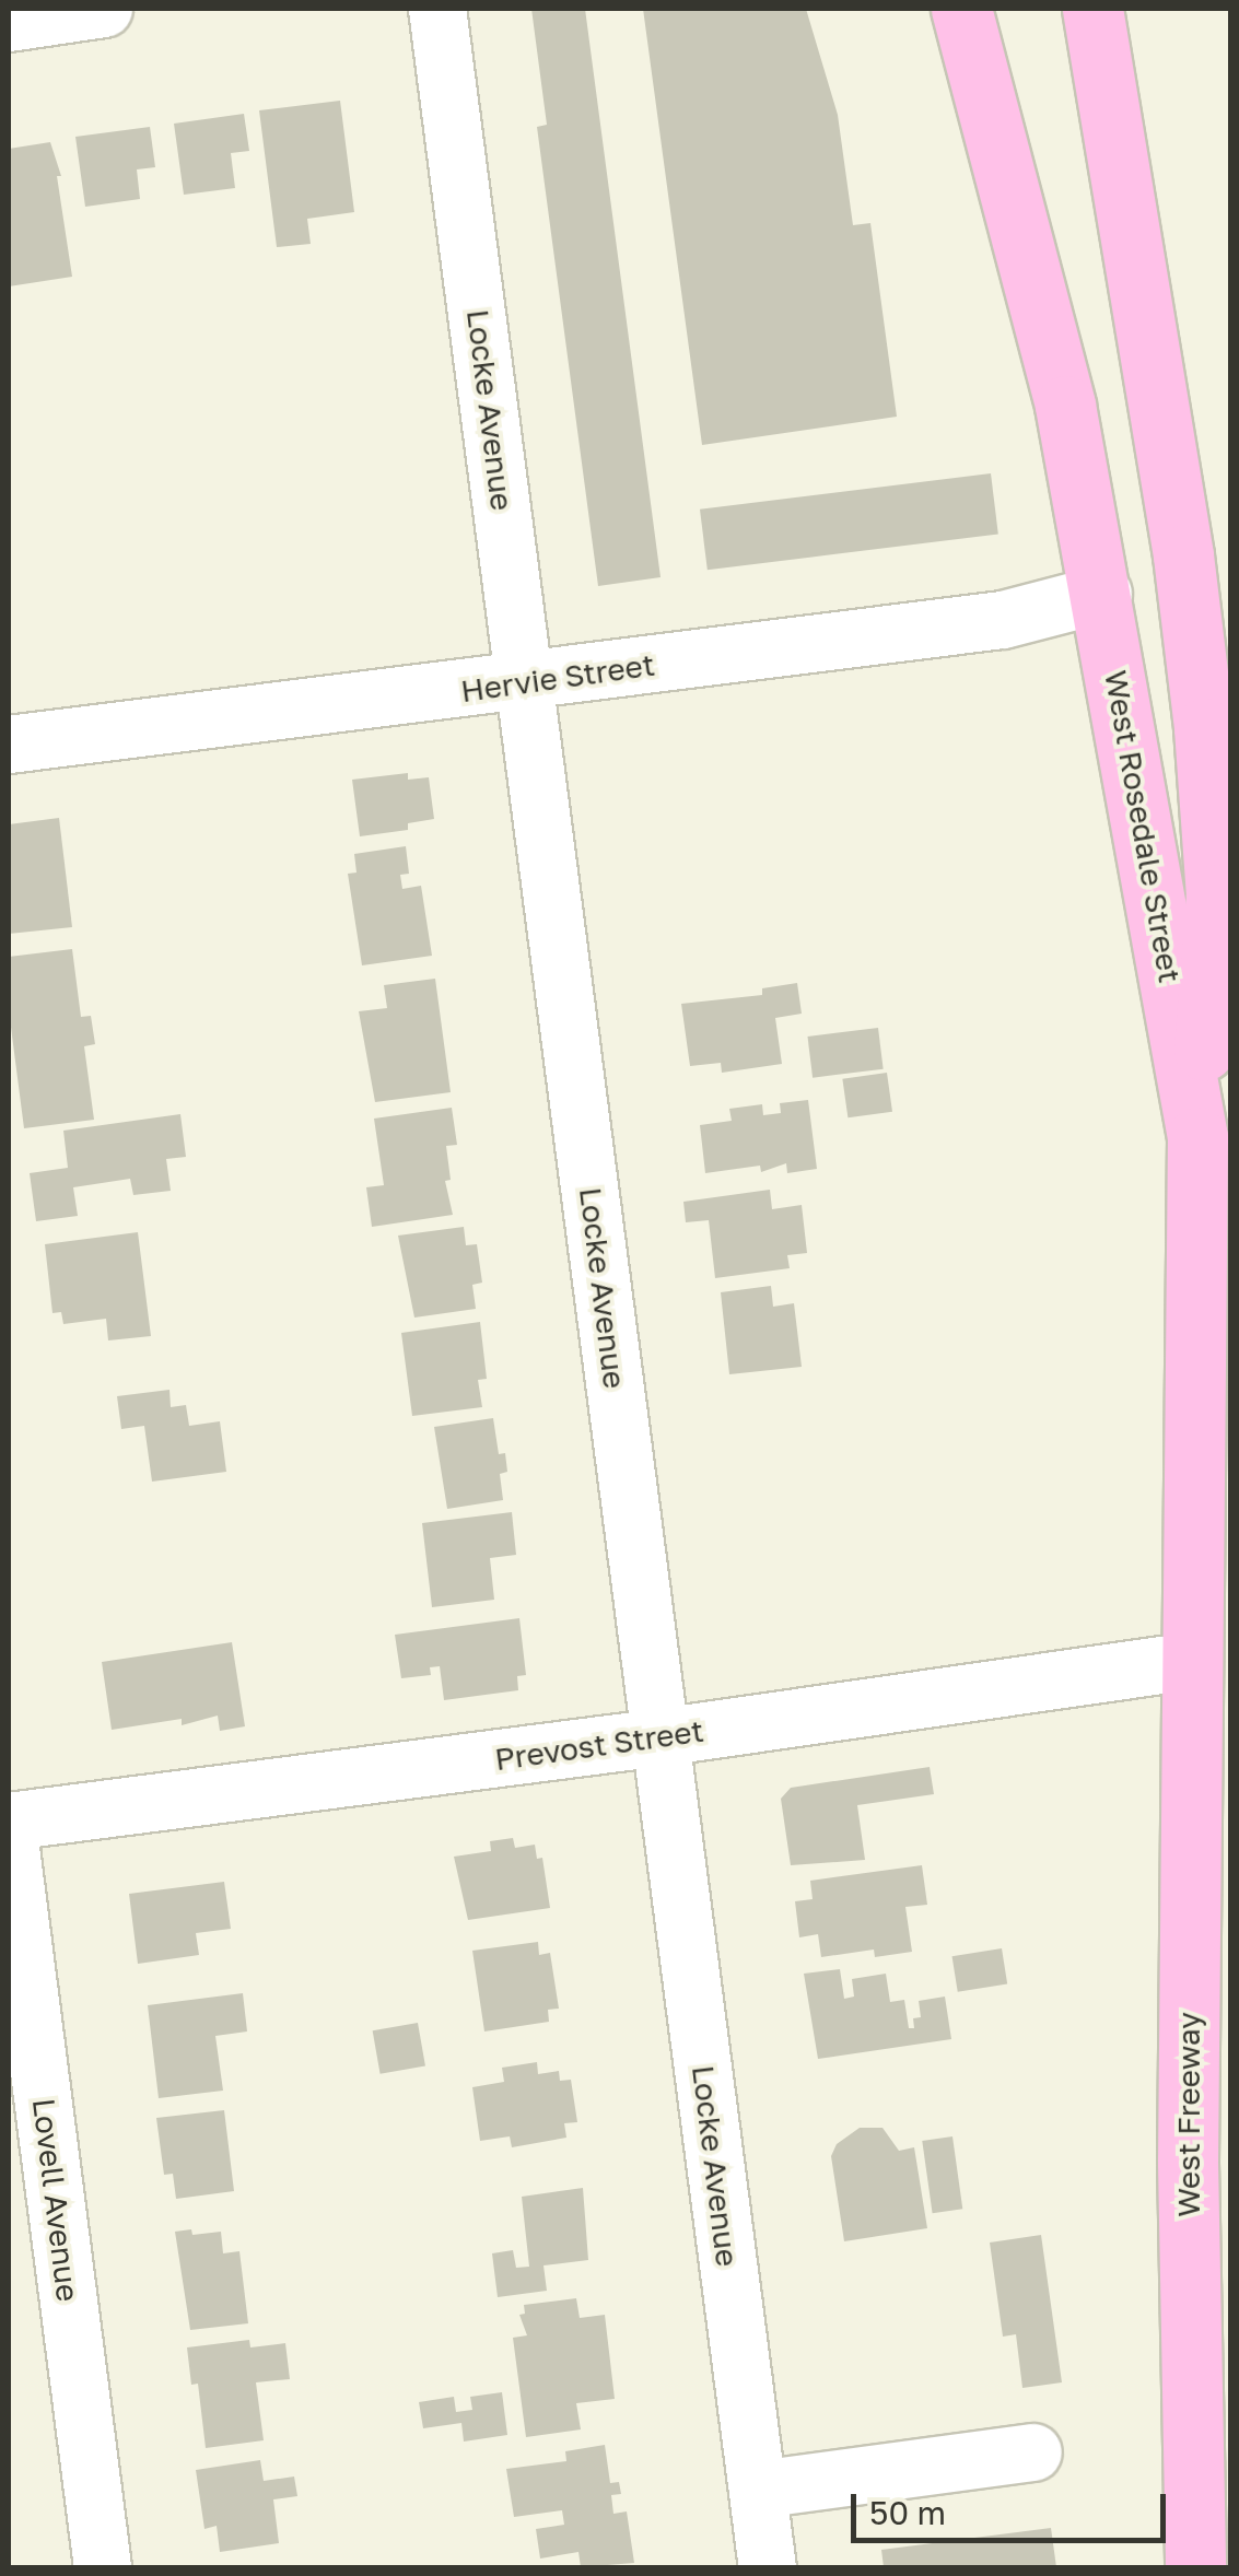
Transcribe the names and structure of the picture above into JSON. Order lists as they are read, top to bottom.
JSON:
{
  "streets": {
    "main road": ["West Rosedale Street", "West Freeway"],
    "street": [
      "Locke Avenue",
      "Hervie Street",
      "Prevost Street",
      "Lovell Avenue"
    ]
  },
  "crossings": [
    ["Locke Avenue", "Hervie Street"],
    ["Locke Avenue", "Prevost Street"],
    ["Hervie Street", "West Rosedale Street"],
    ["West Rosedale Street", "Prevost Street"],
    ["West Rosedale Street", "West Freeway"],
    ["Prevost Street", "West Freeway"]
  ],
  "scale_bar": "50 m"
}
